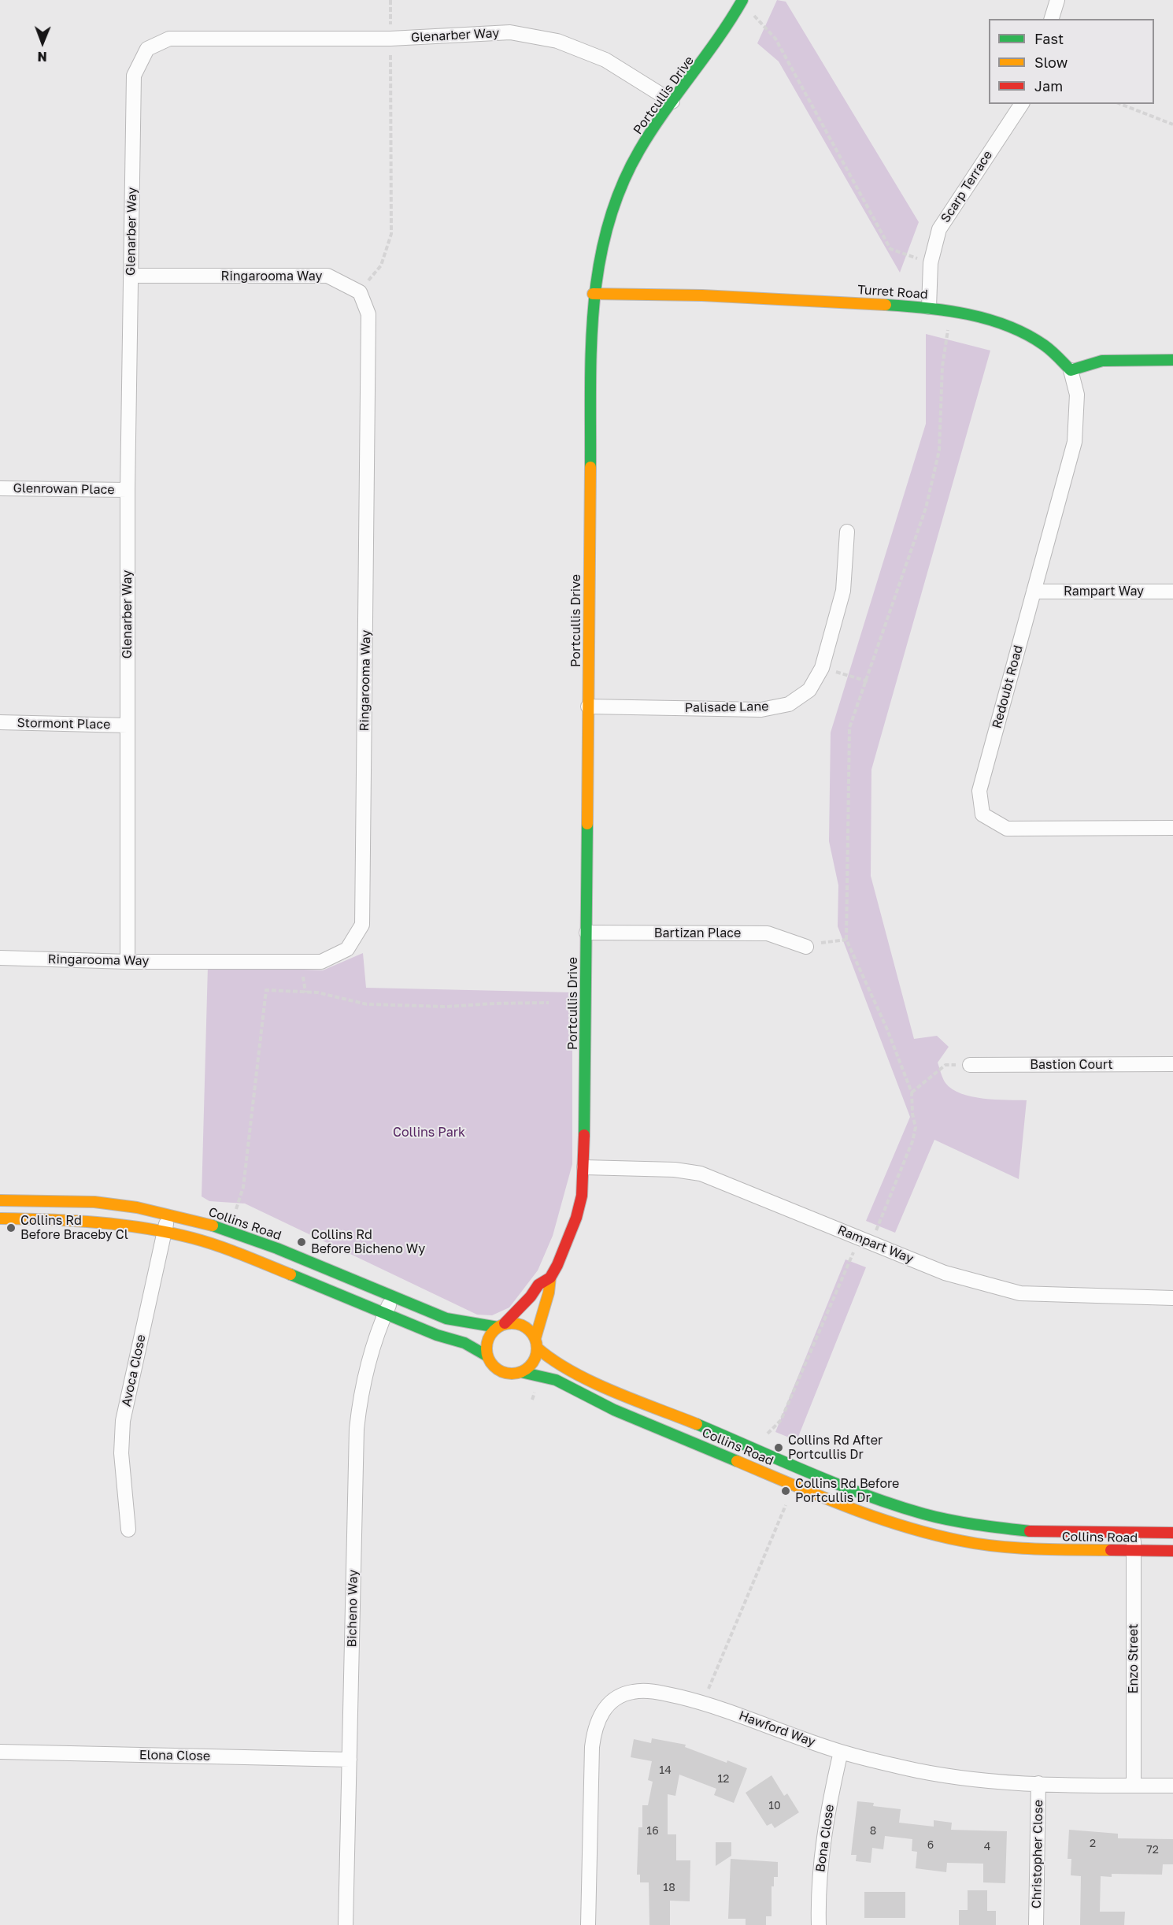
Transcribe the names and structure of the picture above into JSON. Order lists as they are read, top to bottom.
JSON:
{
  "streets": {
    "main road": ["Portcullis Drive", "Turret Road", "Collins Road"],
    "street": [
      "Glenarber Way",
      "Scarp Terrace",
      "Ringarooma Way",
      "Glenrowan Place",
      "Rampart Way",
      "Redoubt Road",
      "Palisade Lane",
      "Stormont Place",
      "Bartizan Place",
      "Bastion Court",
      "Avoca Close",
      "Bicheno Way",
      "Enzo Street",
      "Hawford Way",
      "Elona Close",
      "Bona Close",
      "Christopher Close"
    ]
  },
  "crossings": [
    ["Glenarber Way", "Portcullis Drive"],
    ["Glenarber Way", "Ringarooma Way"],
    ["Glenarber Way", "Glenrowan Place"],
    ["Glenarber Way", "Stormont Place"],
    ["Portcullis Drive", "Turret Road"],
    ["Portcullis Drive", "Rampart Way"],
    ["Portcullis Drive", "Palisade Lane"],
    ["Portcullis Drive", "Bartizan Place"],
    ["Portcullis Drive", "Collins Road"],
    ["Scarp Terrace", "Turret Road"],
    ["Turret Road", "Redoubt Road"],
    ["Rampart Way", "Redoubt Road"],
    ["Collins Road", "Avoca Close"],
    ["Collins Road", "Bicheno Way"],
    ["Collins Road", "Enzo Street"],
    ["Bicheno Way", "Elona Close"],
    ["Enzo Street", "Hawford Way"],
    ["Hawford Way", "Bona Close"],
    ["Hawford Way", "Christopher Close"]
  ],
  "parks": ["Collins Park"],
  "places": [
    "Collins Rd Before Braceby Cl",
    "Collins Rd Before Bicheno Wy",
    "Collins Rd After Portcullis Dr",
    "Collins Rd Before Portcullis Dr"
  ],
  "house_numbers": [
    "14",
    "12",
    "10",
    "16",
    "8",
    "2",
    "6",
    "4",
    "72",
    "18"
  ],
  "legend": ["Fast", "Slow", "Jam"],
  "north": "bottom"
}
